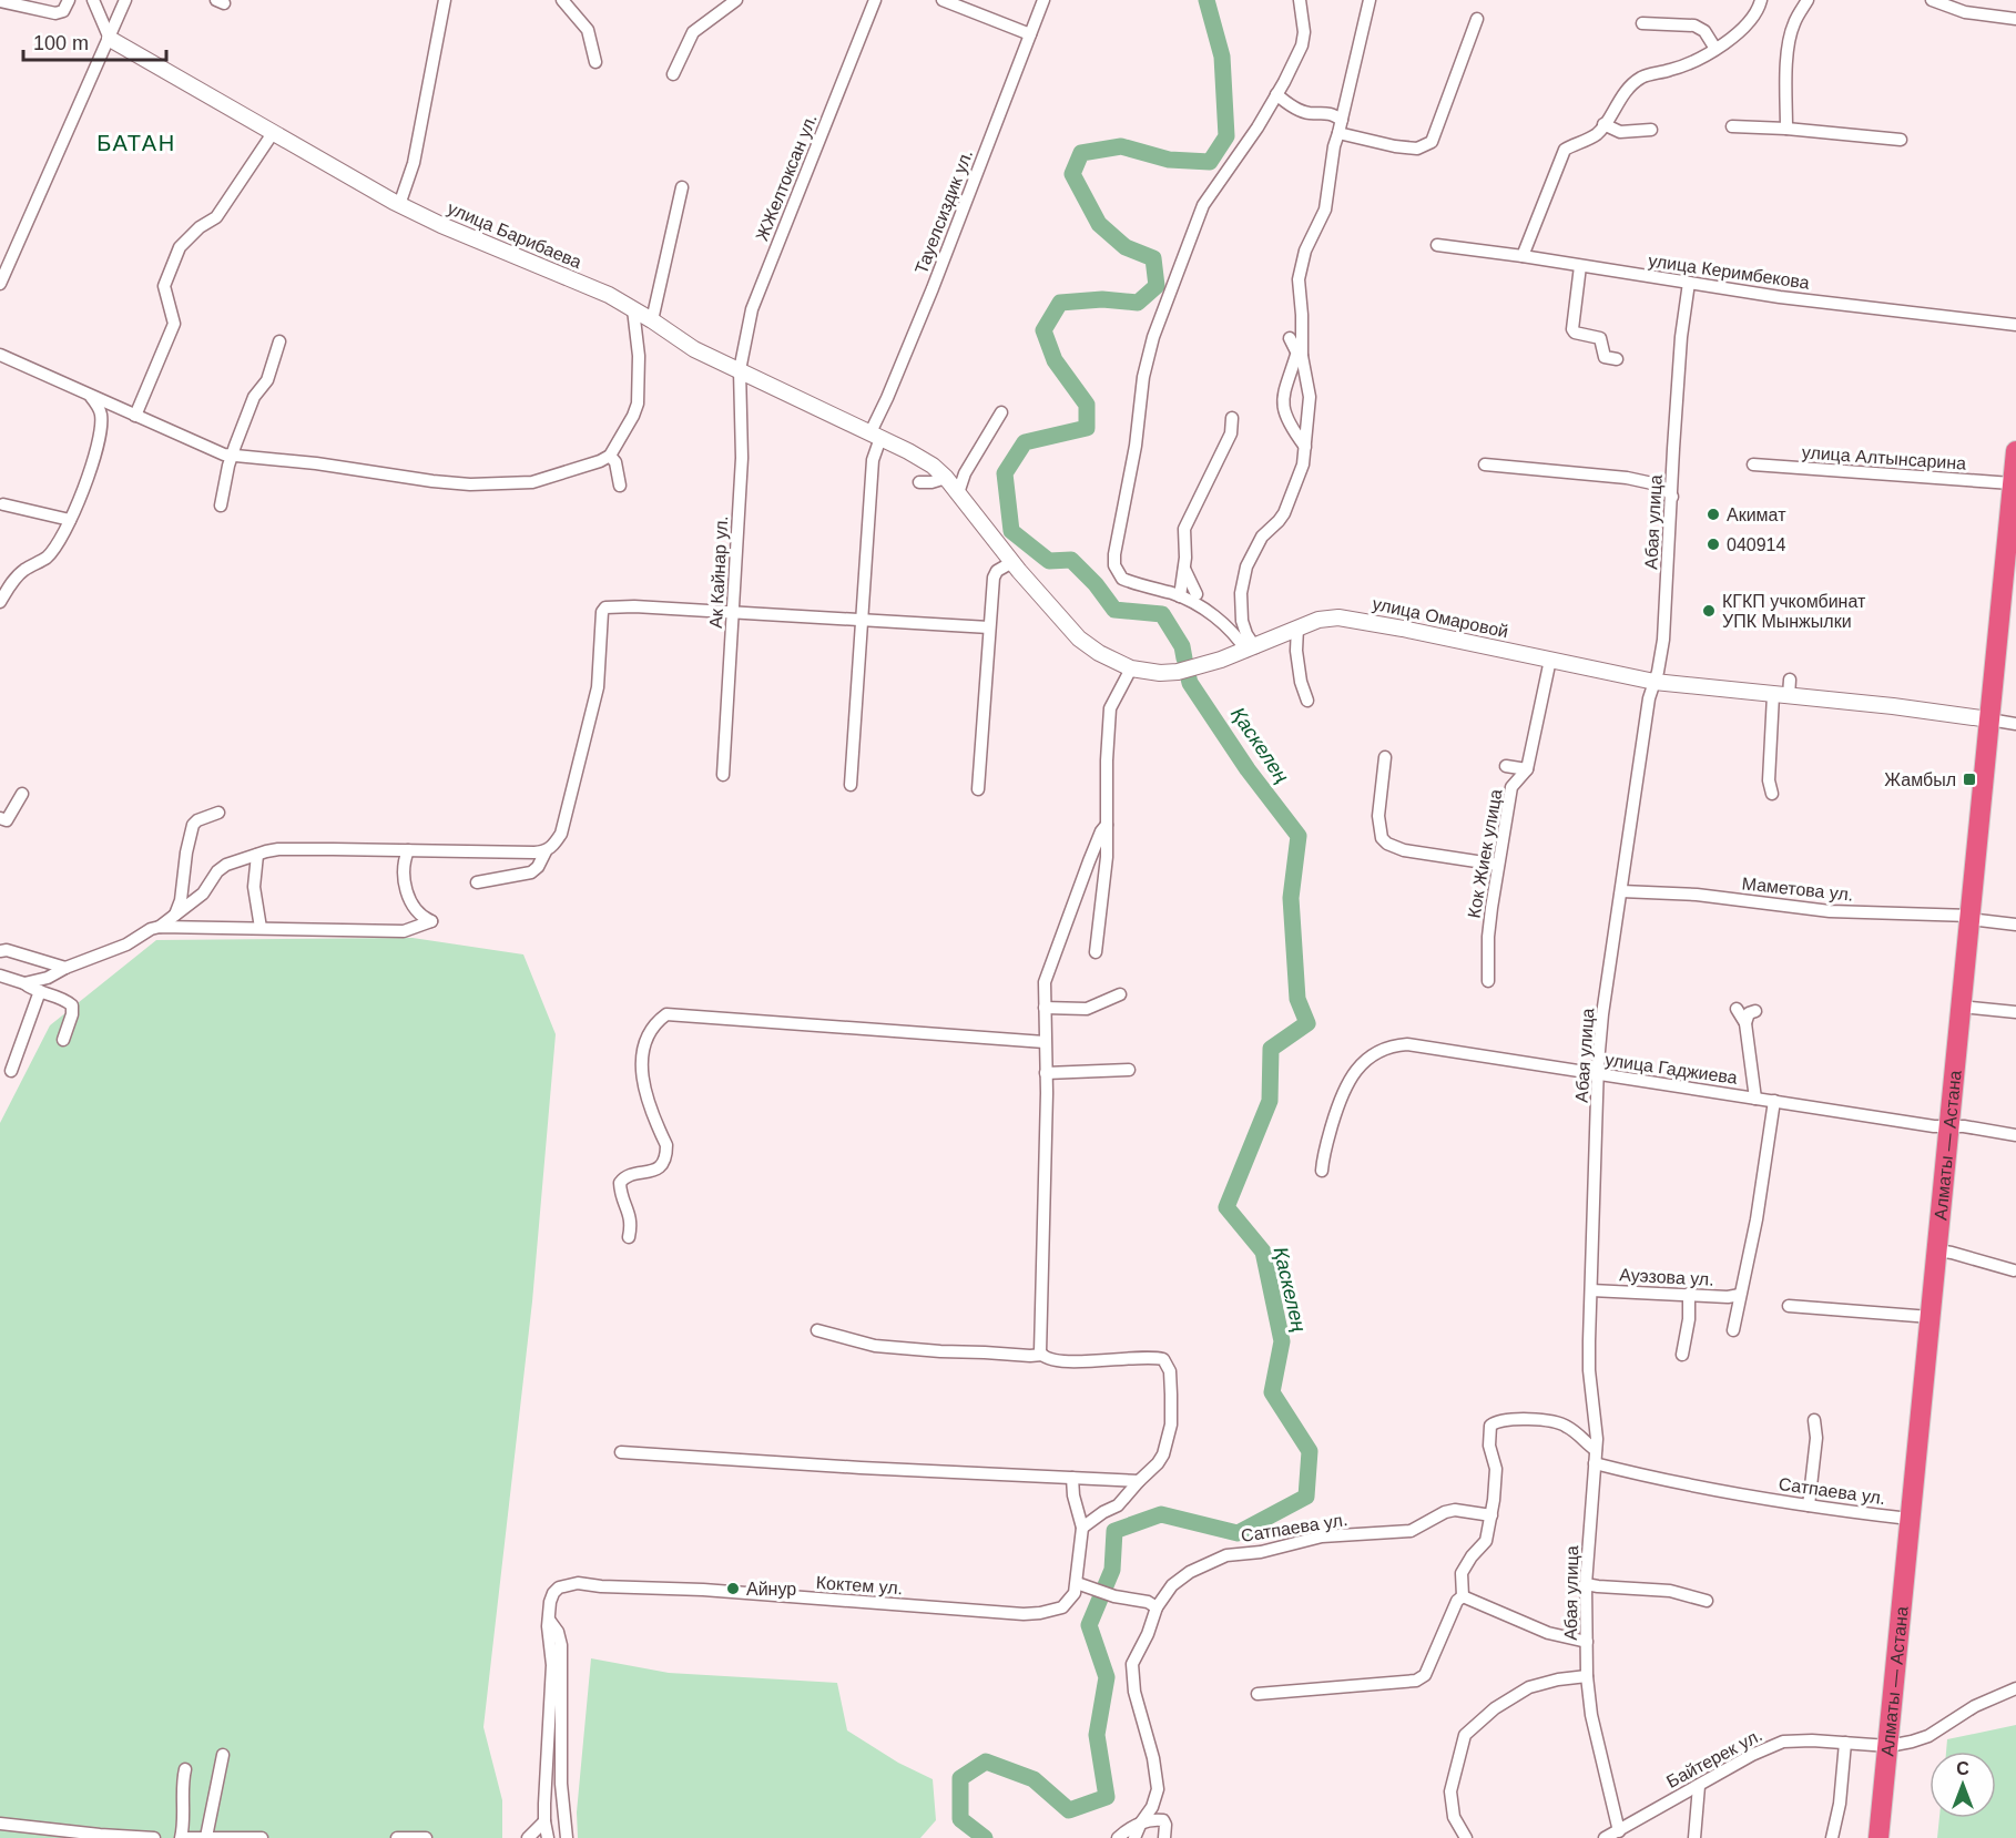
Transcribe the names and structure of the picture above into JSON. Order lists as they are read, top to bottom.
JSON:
{
  "streets": {
    "highway": ["Алматы — Астана"],
    "street": [
      "ЖЖелтоксан ул.",
      "Тауелсиздик ул.",
      "улица Барибаева",
      "улица Керимбекова",
      "улица Алтынсарина",
      "Абая улица",
      "Ак Кайнар ул.",
      "улица Омаровой",
      "Кок Жиек улица",
      "Маметова ул.",
      "улица Гаджиева",
      "Ауэзова ул.",
      "Сатпаева ул.",
      "Коктем ул.",
      "Байтерек ул."
    ]
  },
  "crossings": [
    ["ЖЖелтоксан ул.", "улица Барибаева"],
    ["ЖЖелтоксан ул.", "Ак Кайнар ул."],
    ["Тауелсиздик ул.", "улица Барибаева"],
    ["улица Барибаева", "Ак Кайнар ул."],
    ["улица Барибаева", "улица Омаровой"],
    ["улица Керимбекова", "Абая улица"],
    ["улица Алтынсарина", "Алматы — Астана"],
    ["Абая улица", "улица Омаровой"],
    ["Абая улица", "Маметова ул."],
    ["Абая улица", "улица Гаджиева"],
    ["Абая улица", "Ауэзова ул."],
    ["Абая улица", "Сатпаева ул."],
    ["Абая улица", "Байтерек ул."],
    ["улица Омаровой", "Кок Жиек улица"],
    ["улица Омаровой", "Алматы — Астана"],
    ["Маметова ул.", "Алматы — Астана"],
    ["улица Гаджиева", "Алматы — Астана"],
    ["Алматы — Астана", "Сатпаева ул."],
    ["Алматы — Астана", "Байтерек ул."]
  ],
  "districts": ["БАТАН"],
  "water": ["Қаскелең"],
  "places": {
    "other": [
      "Акимат",
      "040914",
      "КГКП учкомбинат УПК Мынжылки",
      "Айнур"
    ],
    "transit": ["Жамбыл"]
  },
  "scale_bar": "100 m",
  "north": "top"
}
